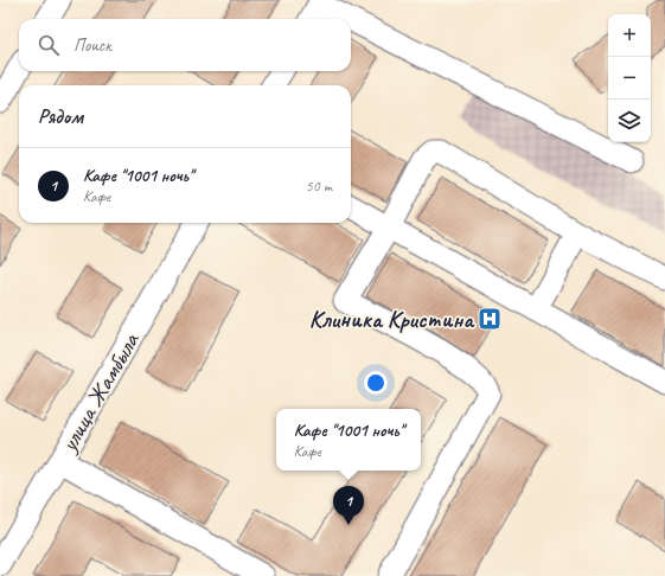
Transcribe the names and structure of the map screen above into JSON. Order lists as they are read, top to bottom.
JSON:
{
  "streets": {
    "street": ["улица Жамбыла"]
  },
  "places": {
    "hospital": ["Клиника Кристина"]
  },
  "page": {
    "map_buttons": ["+", "−"],
    "search": "Поиск",
    "heading": "Рядом",
    "list": [
      {
        "mark": "1",
        "name": "Кафе \"1001 ночь\"",
        "note": "Кафе",
        "value": "50 m"
      }
    ],
    "popup": ["Кафе \"1001 ночь\"", "Кафе"],
    "pins": "1"
  }
}
